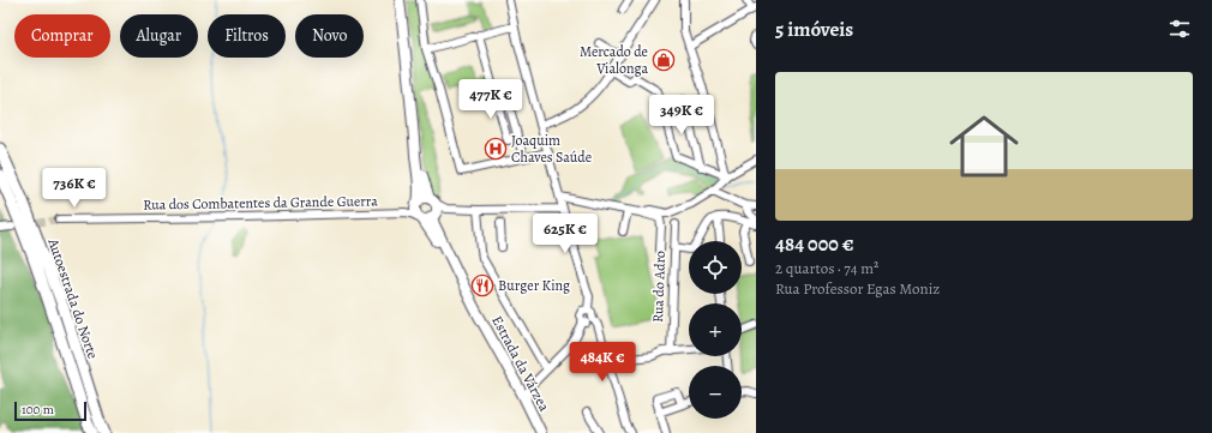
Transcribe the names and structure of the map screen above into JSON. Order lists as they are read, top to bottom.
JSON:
{
  "streets": {
    "highway": ["Autoestrada do Norte"],
    "main road": ["Estrada da Várzea"],
    "street": ["Rua dos Combatentes da Grande Guerra", "Rua do Adro"]
  },
  "crossings": [
    ["Rua dos Combatentes da Grande Guerra", "Estrada da Várzea"]
  ],
  "places": {
    "shop": ["Mercado de Vialonga"],
    "hospital": ["Joaquim Chaves Saúde"],
    "restaurant": ["Burger King"]
  },
  "scale_bar": "100 m",
  "page": {
    "heading": "5 imóveis",
    "chip": [
      "Comprar",
      "Alugar",
      "Filtros",
      "Novo"
    ],
    "list": [
      {
        "name": "484 000 €",
        "note": "2 quartos · 74 m² · Rua Professor Egas Moniz"
      }
    ],
    "price": [
      "477K €",
      "349K €",
      "736K €",
      "625K €",
      "484K €"
    ],
    "map_buttons": ["+", "−"],
    "scale": "100 m"
  }
}
